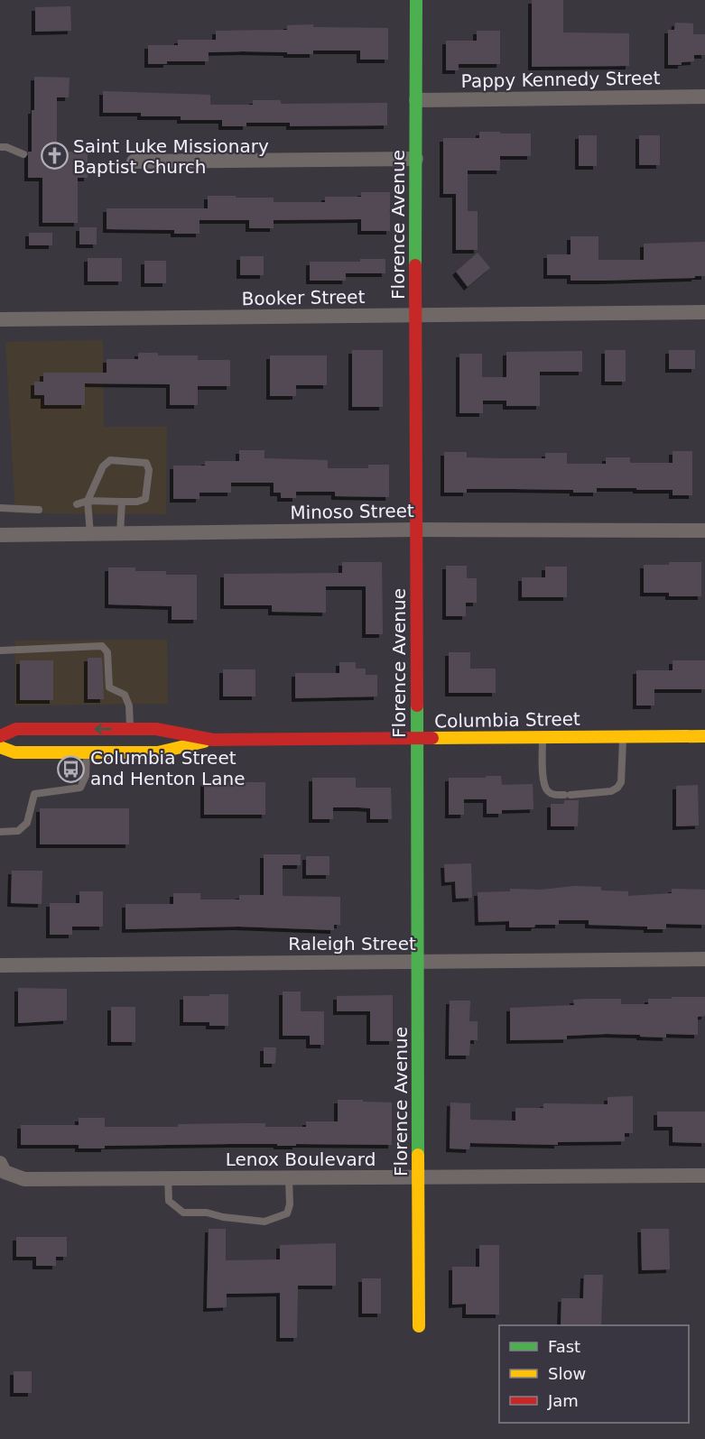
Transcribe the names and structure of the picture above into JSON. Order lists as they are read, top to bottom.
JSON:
{
  "streets": {
    "street": [
      "Pappy Kennedy Street",
      "Florence Avenue",
      "Booker Street",
      "Minoso Street",
      "Columbia Street",
      "Raleigh Street",
      "Lenox Boulevard"
    ]
  },
  "crossings": [
    ["Pappy Kennedy Street", "Florence Avenue"],
    ["Florence Avenue", "Booker Street"],
    ["Florence Avenue", "Minoso Street"],
    ["Florence Avenue", "Columbia Street"],
    ["Florence Avenue", "Raleigh Street"],
    ["Florence Avenue", "Lenox Boulevard"]
  ],
  "places": {
    "church": ["Saint Luke Missionary Baptist Church"],
    "bus stop": ["Columbia Street and Henton Lane"]
  },
  "legend": ["Fast", "Slow", "Jam"]
}
